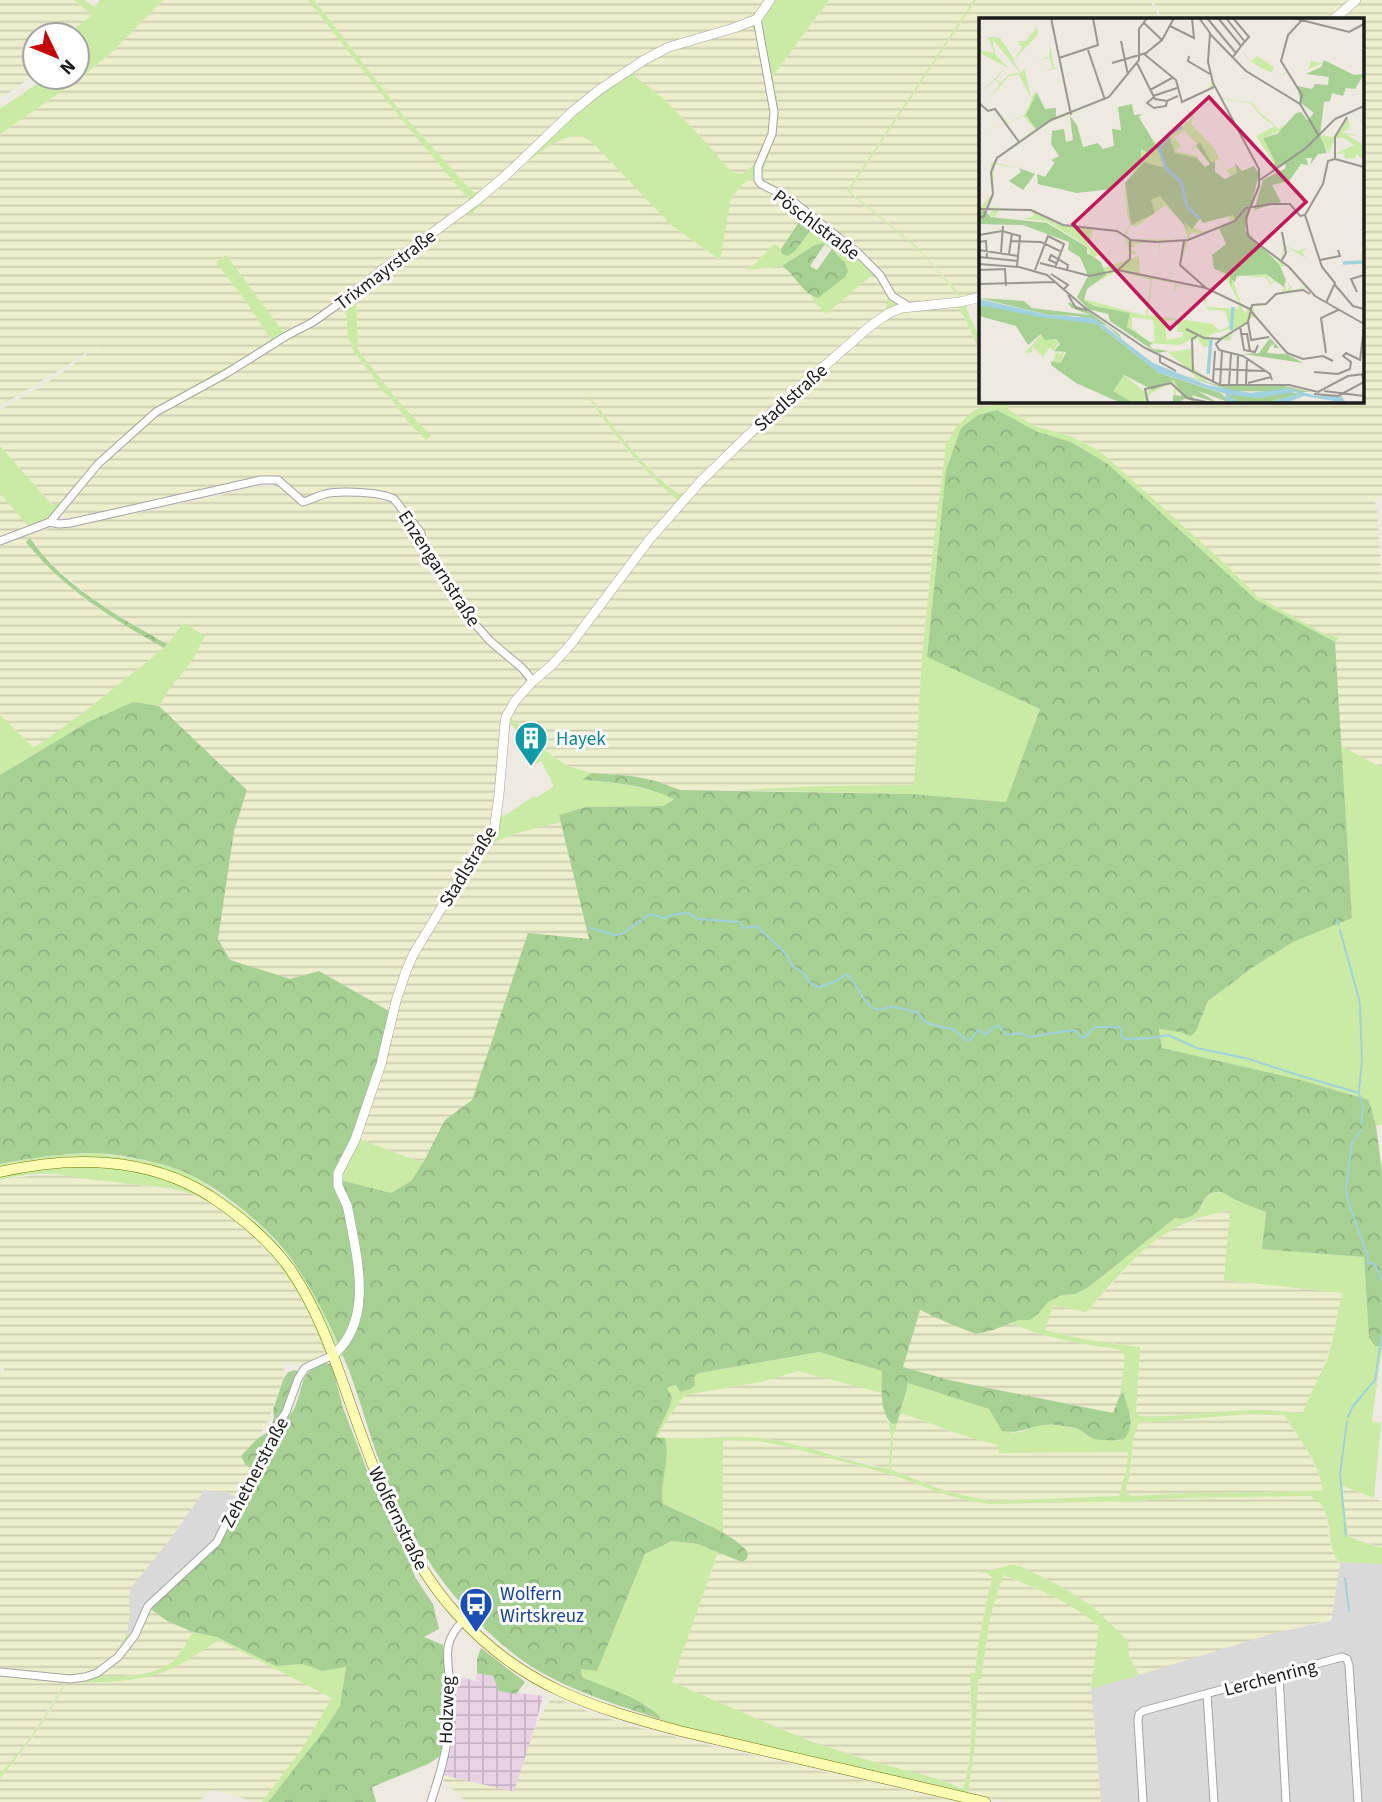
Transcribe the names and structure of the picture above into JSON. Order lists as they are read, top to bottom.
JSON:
{
  "streets": {
    "main road": ["Wolfernstraße"],
    "street": [
      "Pöschlstraße",
      "Trixmayrstraße",
      "Stadlstraße",
      "Enzengarnstraße",
      "Zehetnerstraße",
      "Lerchenring",
      "Holzweg"
    ]
  },
  "crossings": [
    ["Pöschlstraße", "Trixmayrstraße"],
    ["Pöschlstraße", "Stadlstraße"],
    ["Trixmayrstraße", "Enzengarnstraße"],
    ["Stadlstraße", "Enzengarnstraße"],
    ["Stadlstraße", "Zehetnerstraße"],
    ["Stadlstraße", "Wolfernstraße"],
    ["Zehetnerstraße", "Wolfernstraße"],
    ["Wolfernstraße", "Holzweg"]
  ],
  "places": {
    "building": ["Hayek"],
    "bus stop": ["Wolfern Wirtskreuz"]
  },
  "north": "bottom right"
}
